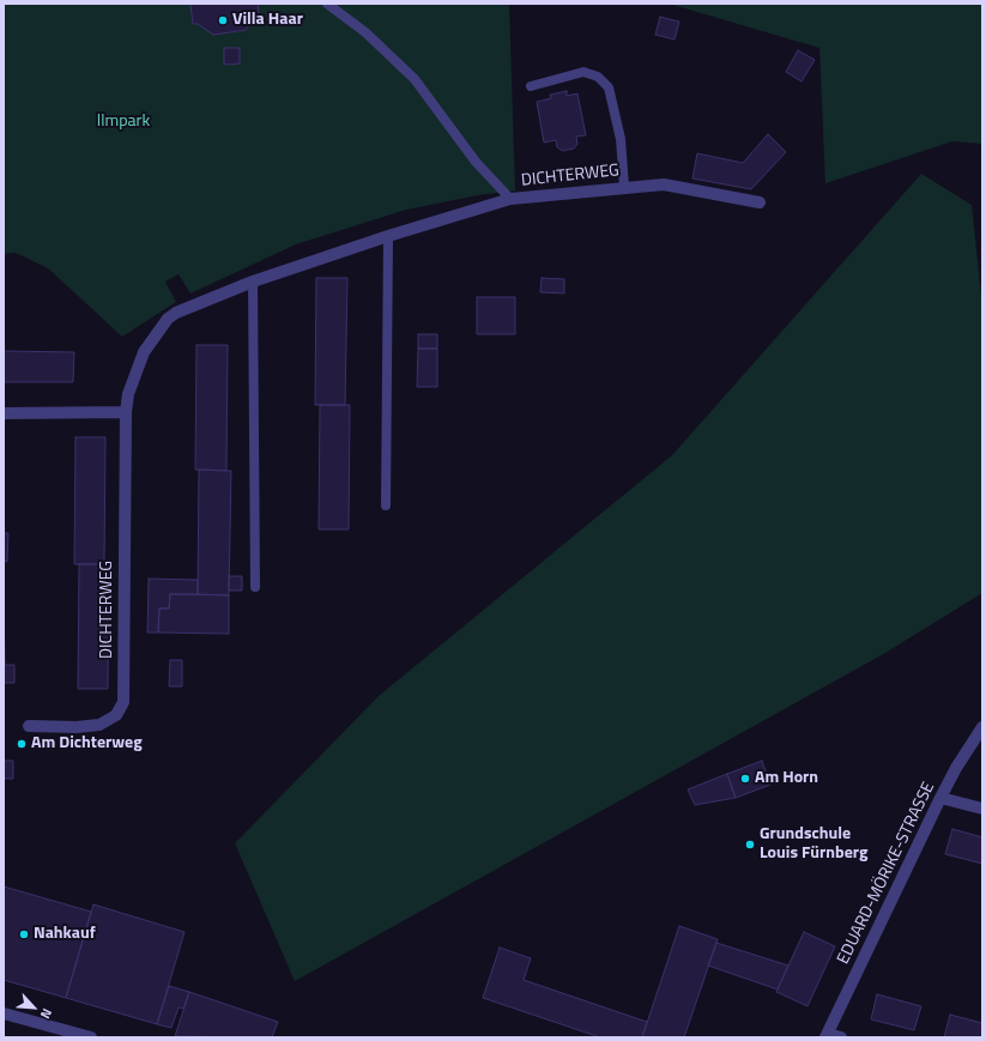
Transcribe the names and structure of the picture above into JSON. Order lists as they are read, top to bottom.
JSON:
{
  "streets": {
    "street": ["DICHTERWEG", "EDUARD-MÖRIKE-STRASSE"]
  },
  "parks": ["Ilmpark"],
  "places": [
    "Villa Haar",
    "Am Dichterweg",
    "Am Horn",
    "Grundschule Louis Fürnberg",
    "Nahkauf"
  ],
  "north": "bottom right"
}
